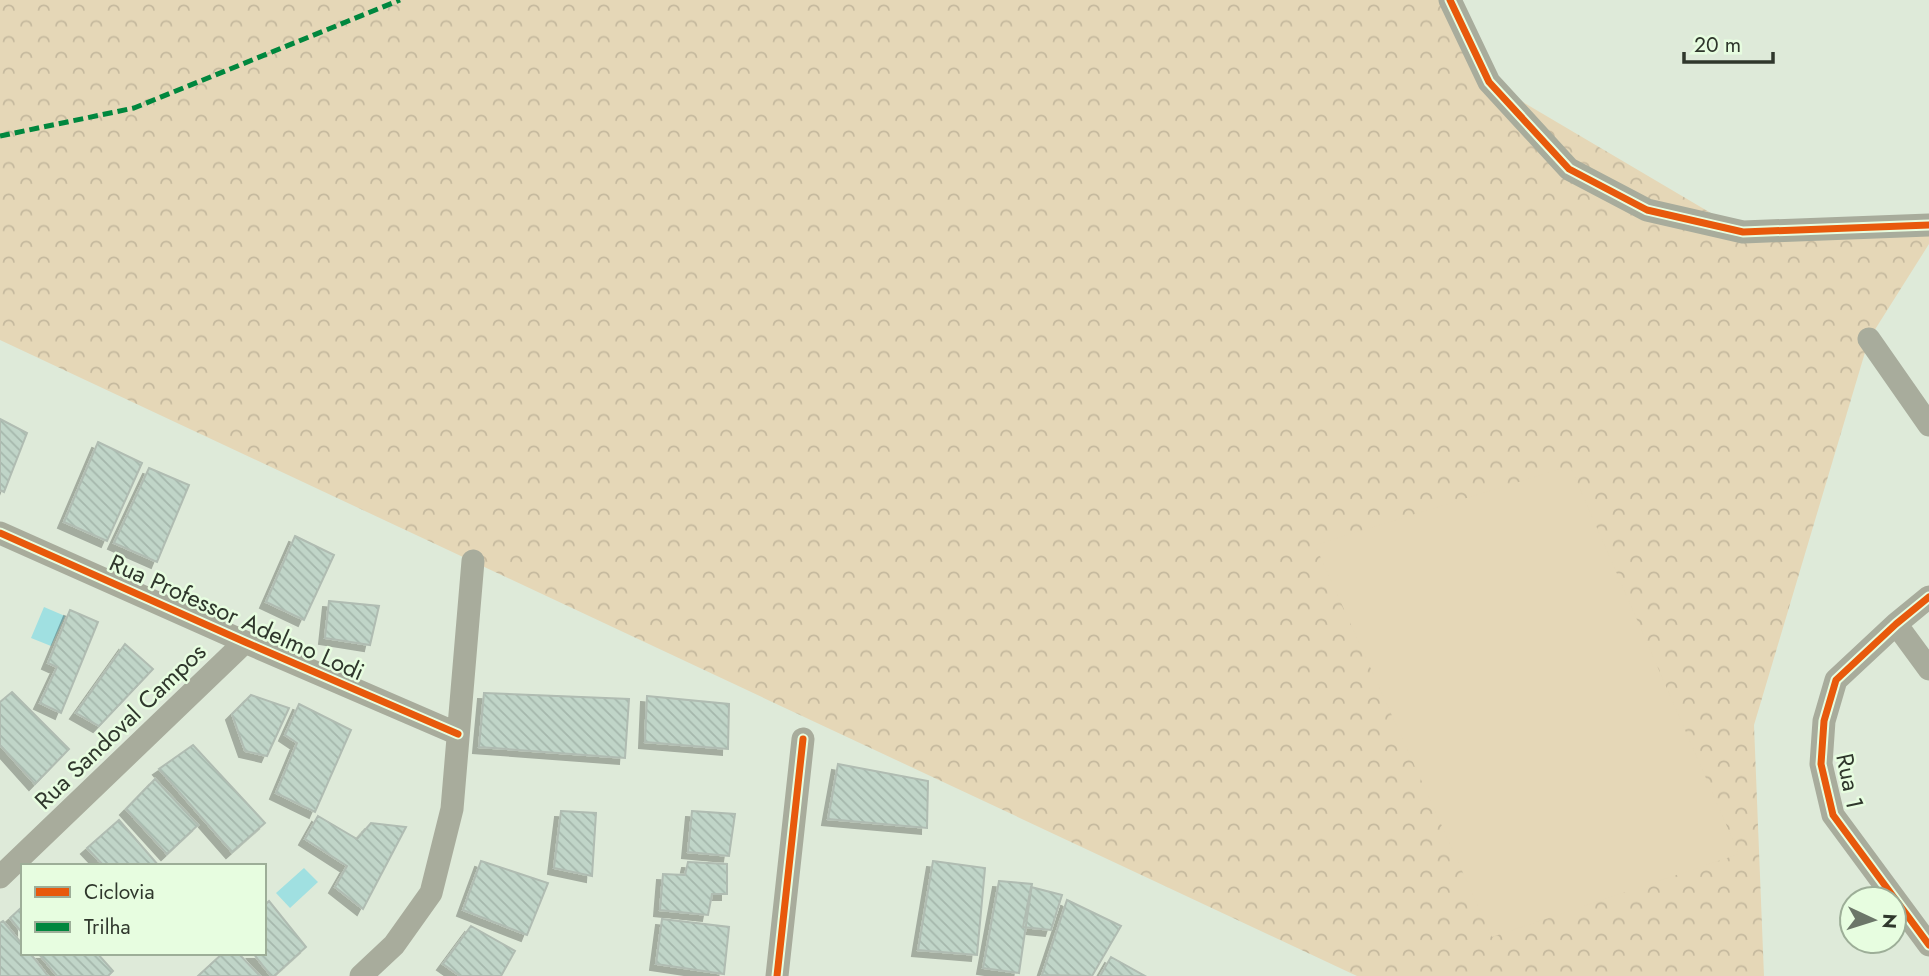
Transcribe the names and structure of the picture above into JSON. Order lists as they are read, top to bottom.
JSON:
{
  "streets": {
    "street": ["Rua Professor Adelmo Lodi", "Rua Sandoval Campos", "Rua 1"]
  },
  "crossings": [
    ["Rua Professor Adelmo Lodi", "Rua Sandoval Campos"]
  ],
  "legend": ["Ciclovia", "Trilha"],
  "scale_bar": "20 m",
  "north": "right"
}
